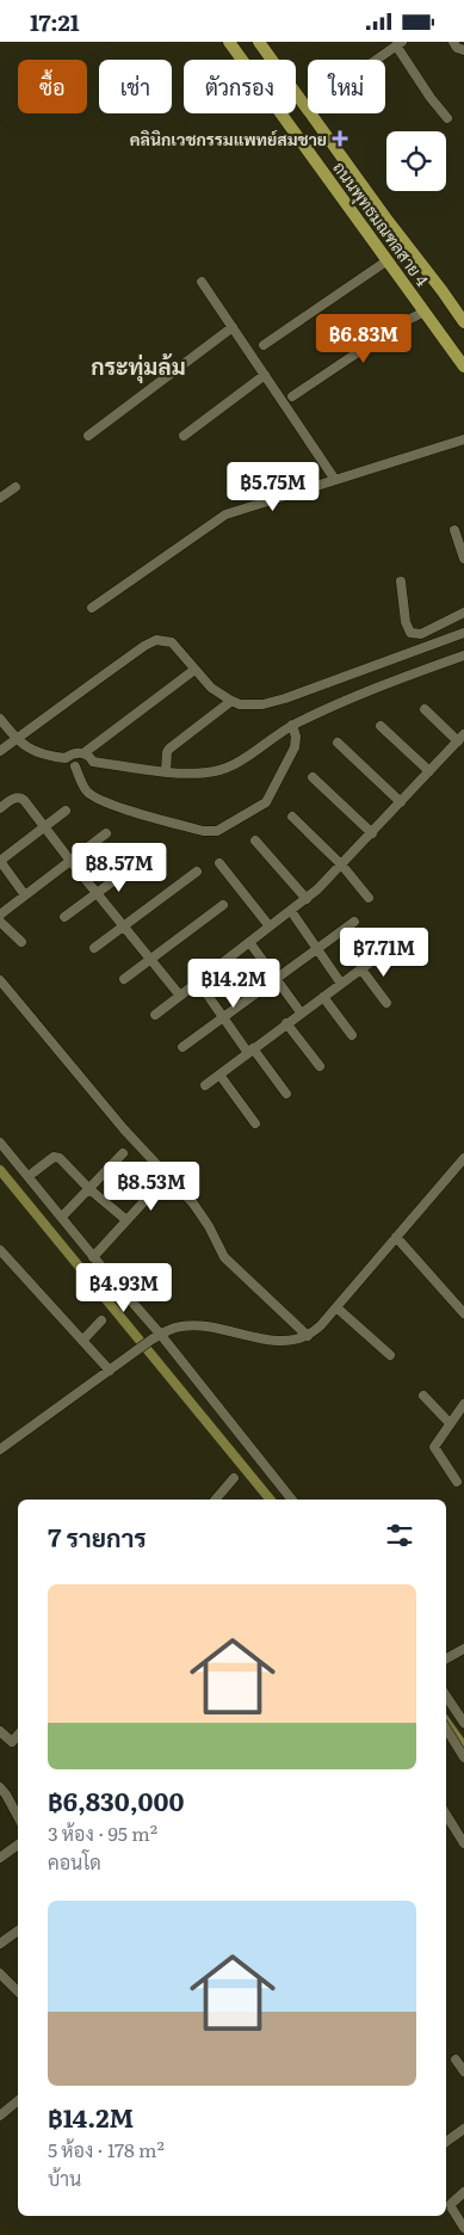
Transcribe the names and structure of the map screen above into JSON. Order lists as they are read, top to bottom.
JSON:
{
  "streets": {
    "main road": ["ถนนพุทธมณฑลสาย 4"]
  },
  "districts": ["กระทุ่มล้ม"],
  "places": {
    "health": ["คลินิกเวชกรรมแพทย์สมชาย"]
  },
  "page": {
    "status": "17:21",
    "chip": [
      "ซื้อ",
      "เช่า",
      "ตัวกรอง",
      "ใหม่"
    ],
    "price": [
      "฿6.83M",
      "฿5.75M",
      "฿8.57M",
      "฿7.71M",
      "฿14.2M",
      "฿8.53M",
      "฿4.93M"
    ],
    "heading": "7 รายการ",
    "list": [
      {
        "name": "฿6,830,000",
        "note": "3 ห้อง · 95 m² · คอนโด"
      },
      {
        "name": "฿14.2M",
        "note": "5 ห้อง · 178 m² · บ้าน"
      }
    ]
  }
}
